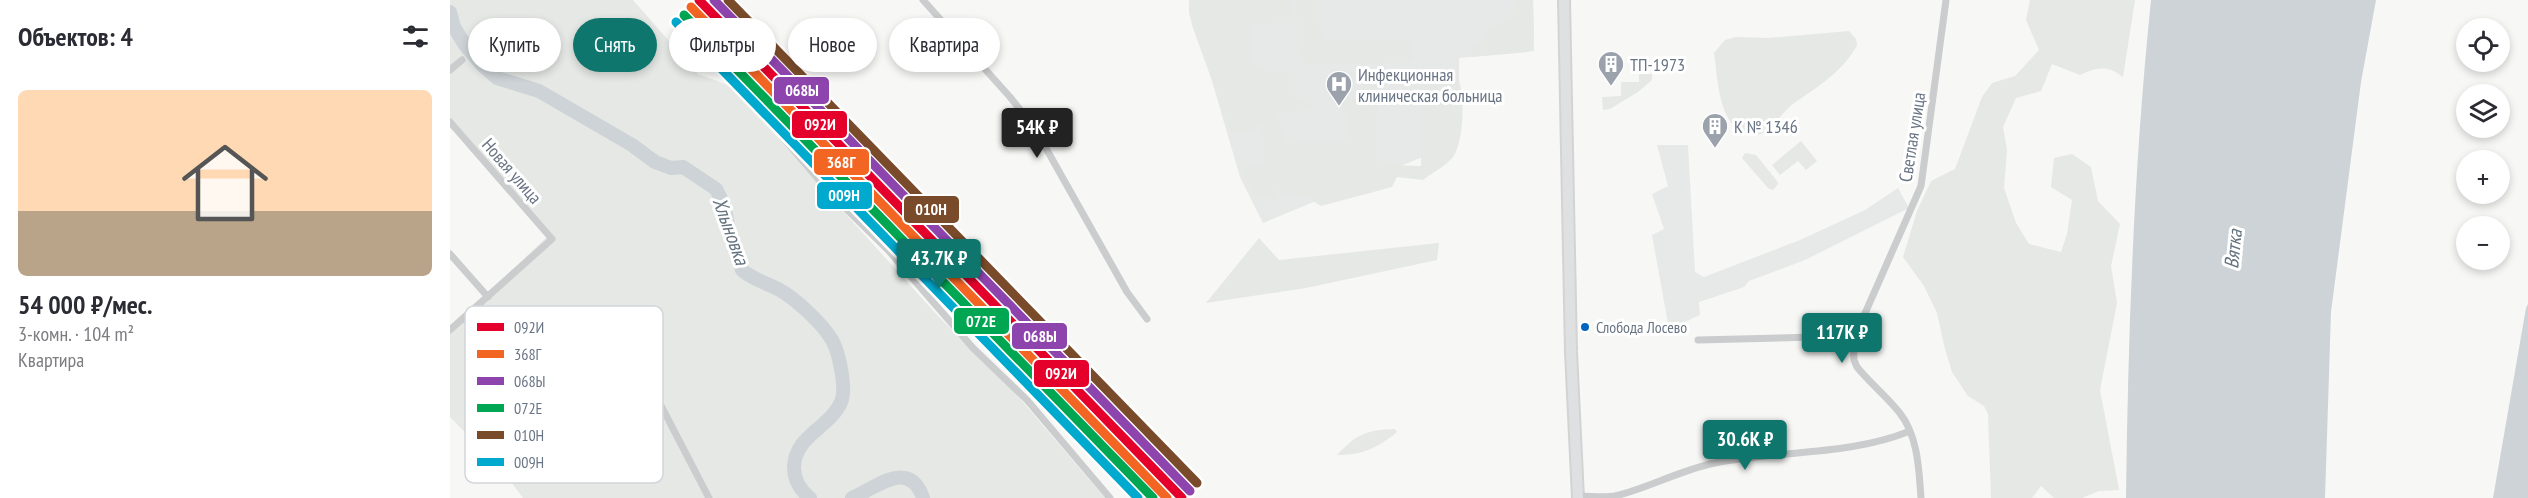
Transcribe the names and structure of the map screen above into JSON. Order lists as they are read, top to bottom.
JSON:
{
  "streets": {
    "street": ["Светлая улица", "Новая улица"]
  },
  "water": ["Хлыновка", "Вятка"],
  "places": {
    "building": ["ТП-1973", "К № 1346"],
    "hospital": ["Инфекционная клиническая больница"],
    "other": ["Слобода Лосево"]
  },
  "lines": [
    "transit line 092И",
    "transit line 068Ы",
    "transit line 010Н",
    "transit line 368Г",
    "transit line 072Е",
    "transit line 009Н"
  ],
  "legend": [
    "092И",
    "368Г",
    "068Ы",
    "072Е",
    "010Н",
    "009Н"
  ],
  "page": {
    "heading": "Объектов: 4",
    "map_buttons": ["+", "−"],
    "chip": [
      "Купить",
      "Снять",
      "Фильтры",
      "Новое",
      "Квартира"
    ],
    "list": [
      {
        "name": "54 000 ₽/мес.",
        "note": "3-комн. · 104 m² · Квартира"
      }
    ],
    "price": [
      "54K ₽",
      "43.7K ₽",
      "117K ₽",
      "30.6K ₽"
    ]
  }
}
